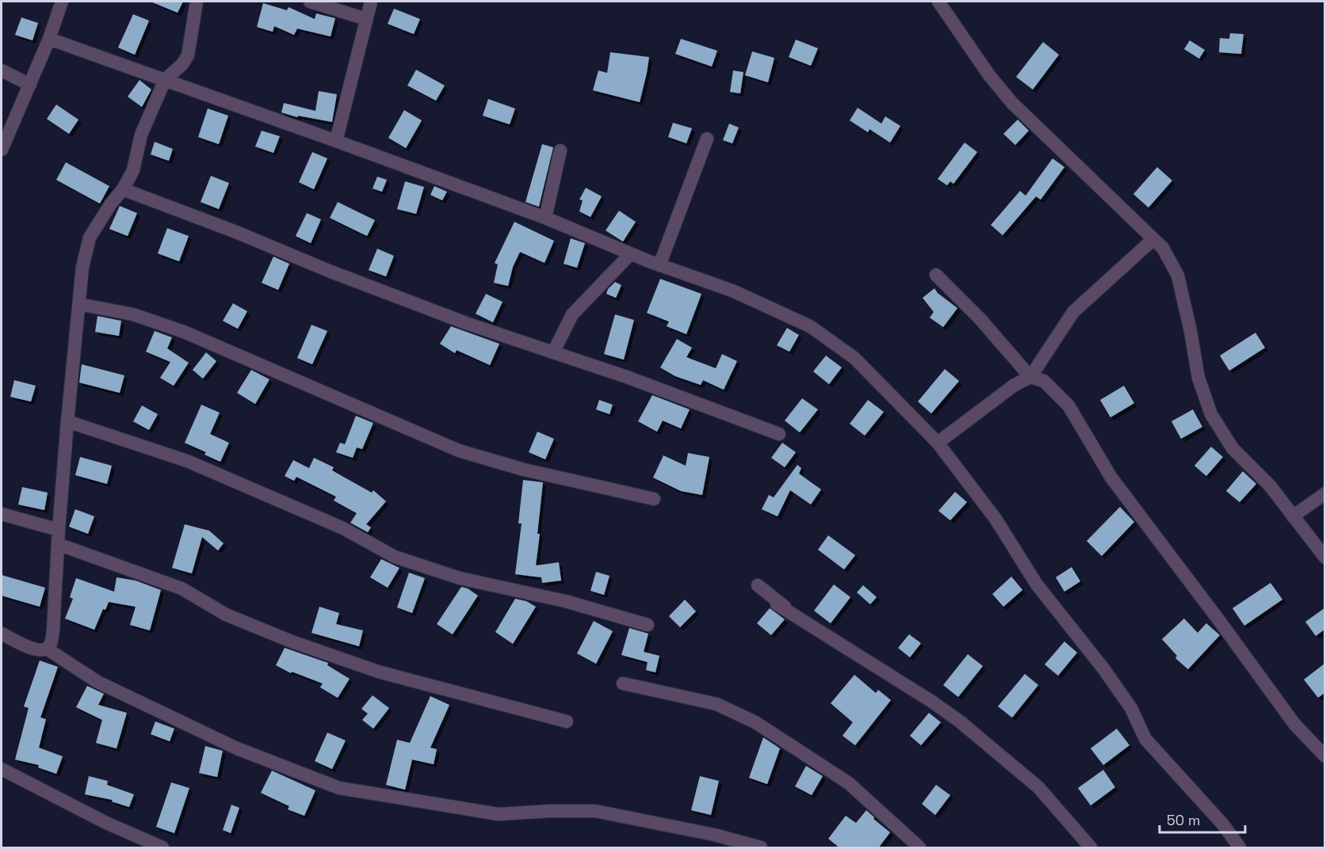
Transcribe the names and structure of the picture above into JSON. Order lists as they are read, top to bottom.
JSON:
{
  "scale_bar": "50 m"
}
